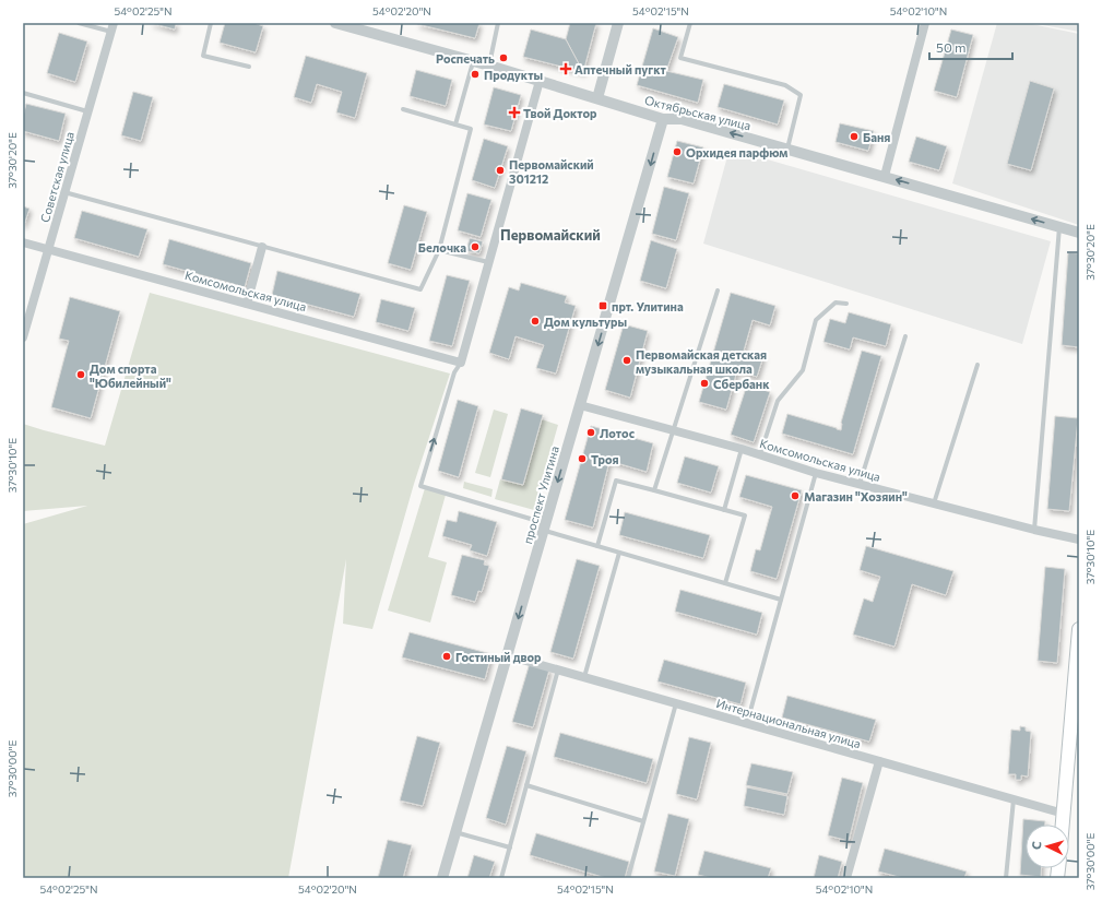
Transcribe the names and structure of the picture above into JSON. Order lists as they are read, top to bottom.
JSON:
{
  "streets": {
    "street": [
      "Октябрьская улица",
      "Советская улица",
      "Комсомольская улица",
      "проспект Улитина",
      "Интернациональная улица"
    ]
  },
  "crossings": [
    ["Октябрьская улица", "проспект Улитина"],
    ["Советская улица", "Комсомольская улица"],
    ["Комсомольская улица", "проспект Улитина"],
    ["проспект Улитина", "Интернациональная улица"]
  ],
  "one_way": ["Октябрьская улица", "проспект Улитина"],
  "districts": ["Первомайский"],
  "places": {
    "other": [
      "Роспечать",
      "Продукты",
      "Баня",
      "Орхидея парфюм",
      "Первомайский 301212",
      "Белочка",
      "Дом культуры",
      "Первомайская детская музыкальная школа",
      "Дом спорта \"Юбилейный\"",
      "Сбербанк",
      "Лотос",
      "Троя",
      "Магазин \"Хозяин\"",
      "Гостиный двор"
    ],
    "health": ["Аптечный пугкт", "Твой Доктор"],
    "transit": ["прт. Улитина"]
  },
  "scale_bar": "50 m",
  "north": "left",
  "coordinates": [
    "54°02'25\"N",
    "54°02'20\"N",
    "54°02'15\"N",
    "54°02'10\"N",
    "37°30'20\"E",
    "37°30'10\"E",
    "37°30'00\"E"
  ]
}
